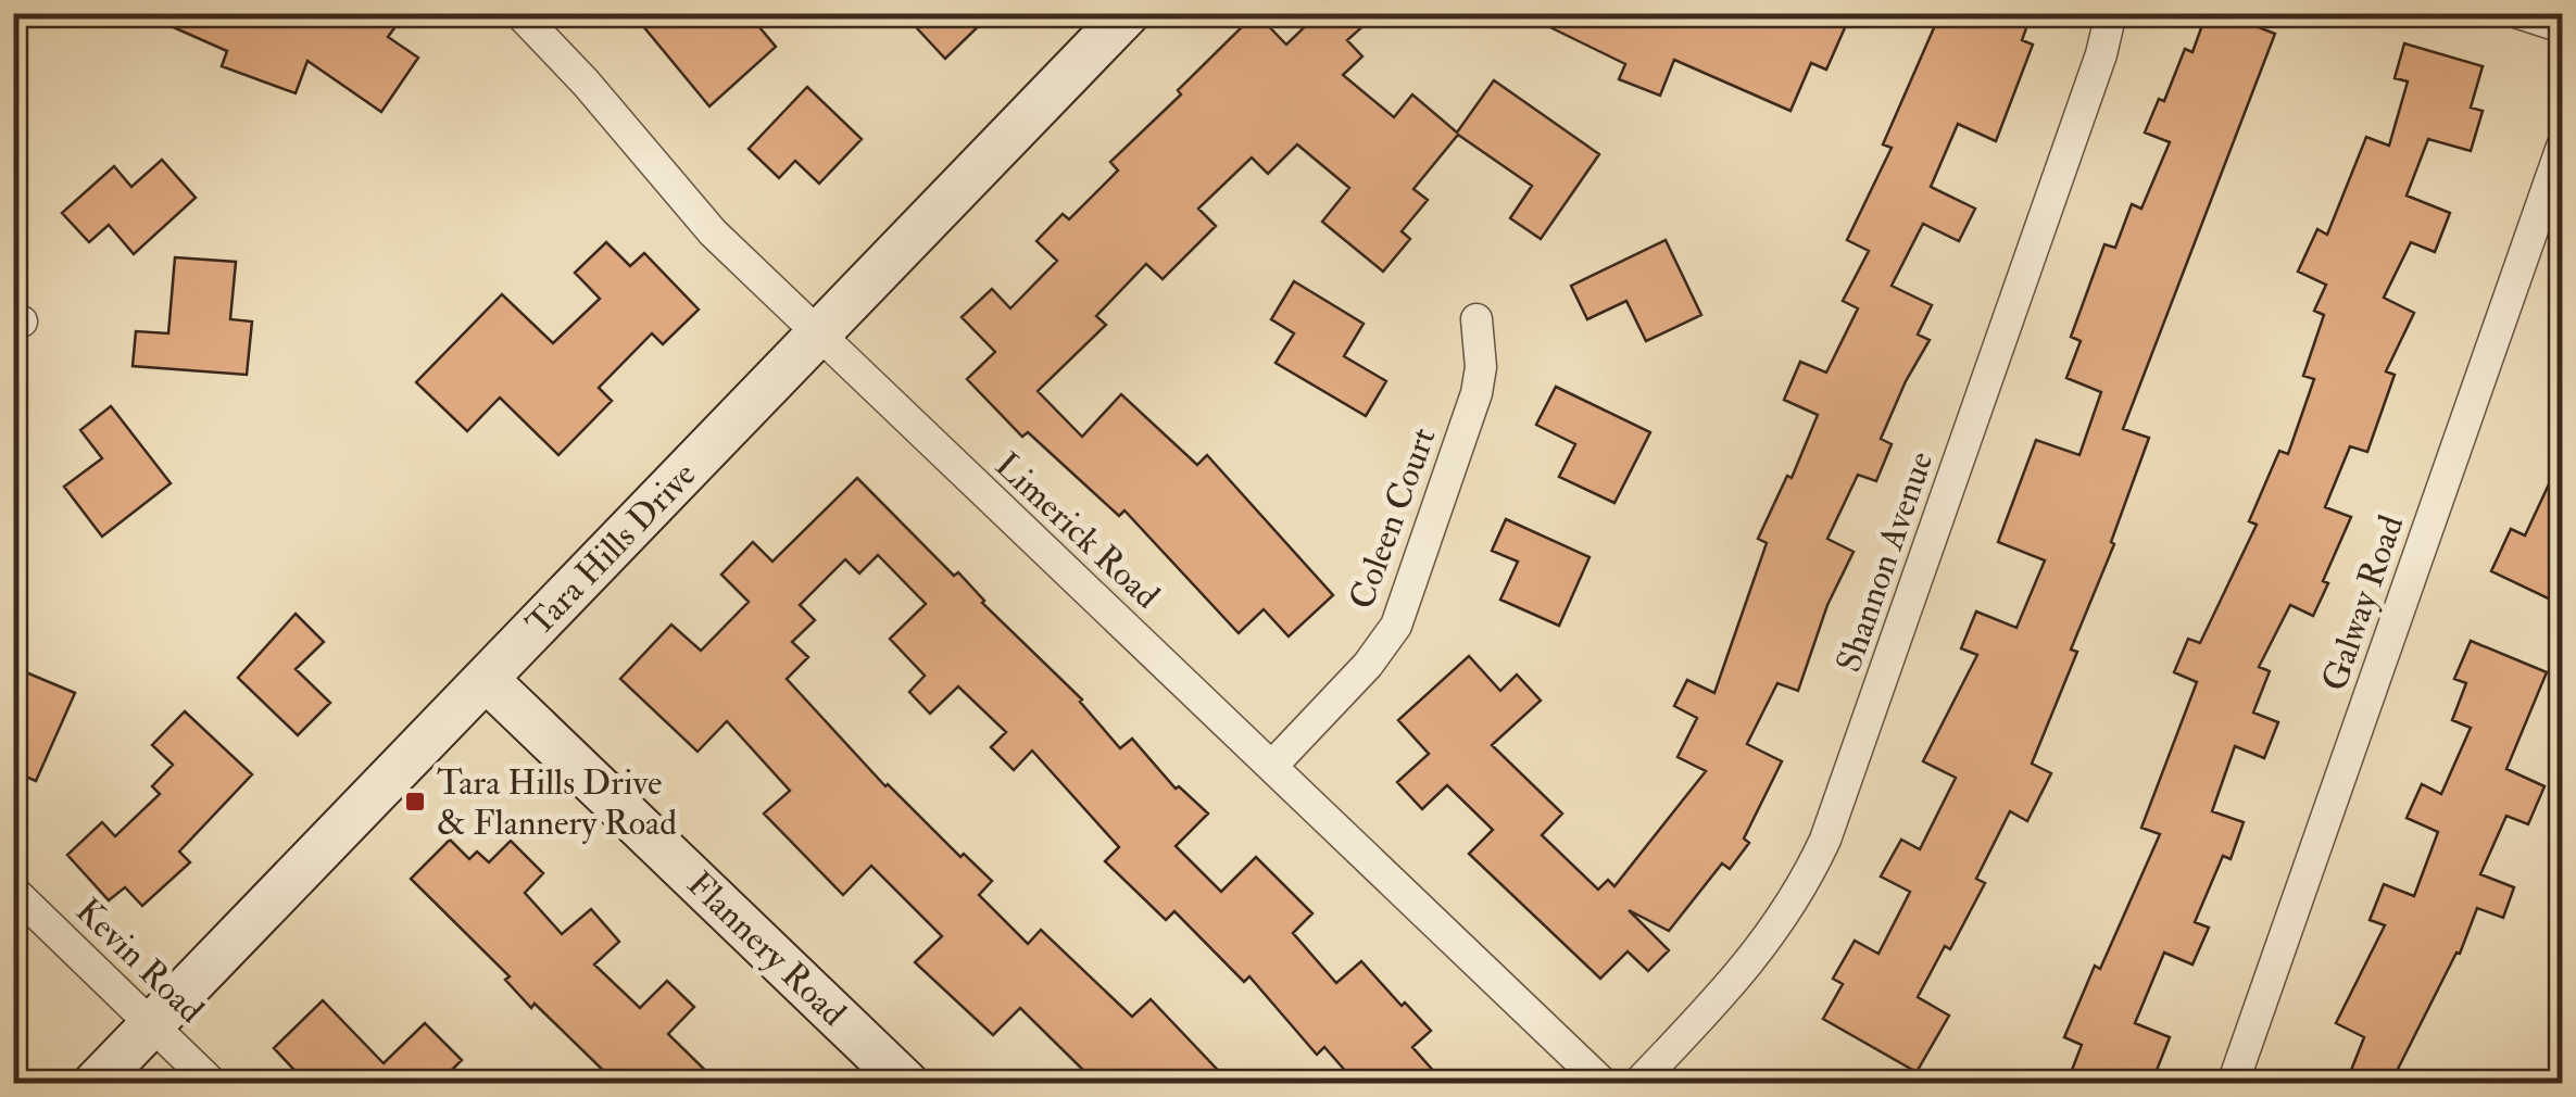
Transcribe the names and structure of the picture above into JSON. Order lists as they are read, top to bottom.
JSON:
{
  "streets": {
    "street": [
      "Coleen Court",
      "Limerick Road",
      "Tara Hills Drive",
      "Shannon Avenue",
      "Galway Road",
      "Flannery Road",
      "Kevin Road"
    ]
  },
  "crossings": [
    ["Coleen Court", "Limerick Road"],
    ["Limerick Road", "Tara Hills Drive"],
    ["Tara Hills Drive", "Flannery Road"],
    ["Tara Hills Drive", "Kevin Road"]
  ],
  "places": {
    "transit": ["Tara Hills Drive & Flannery Road"]
  }
}
